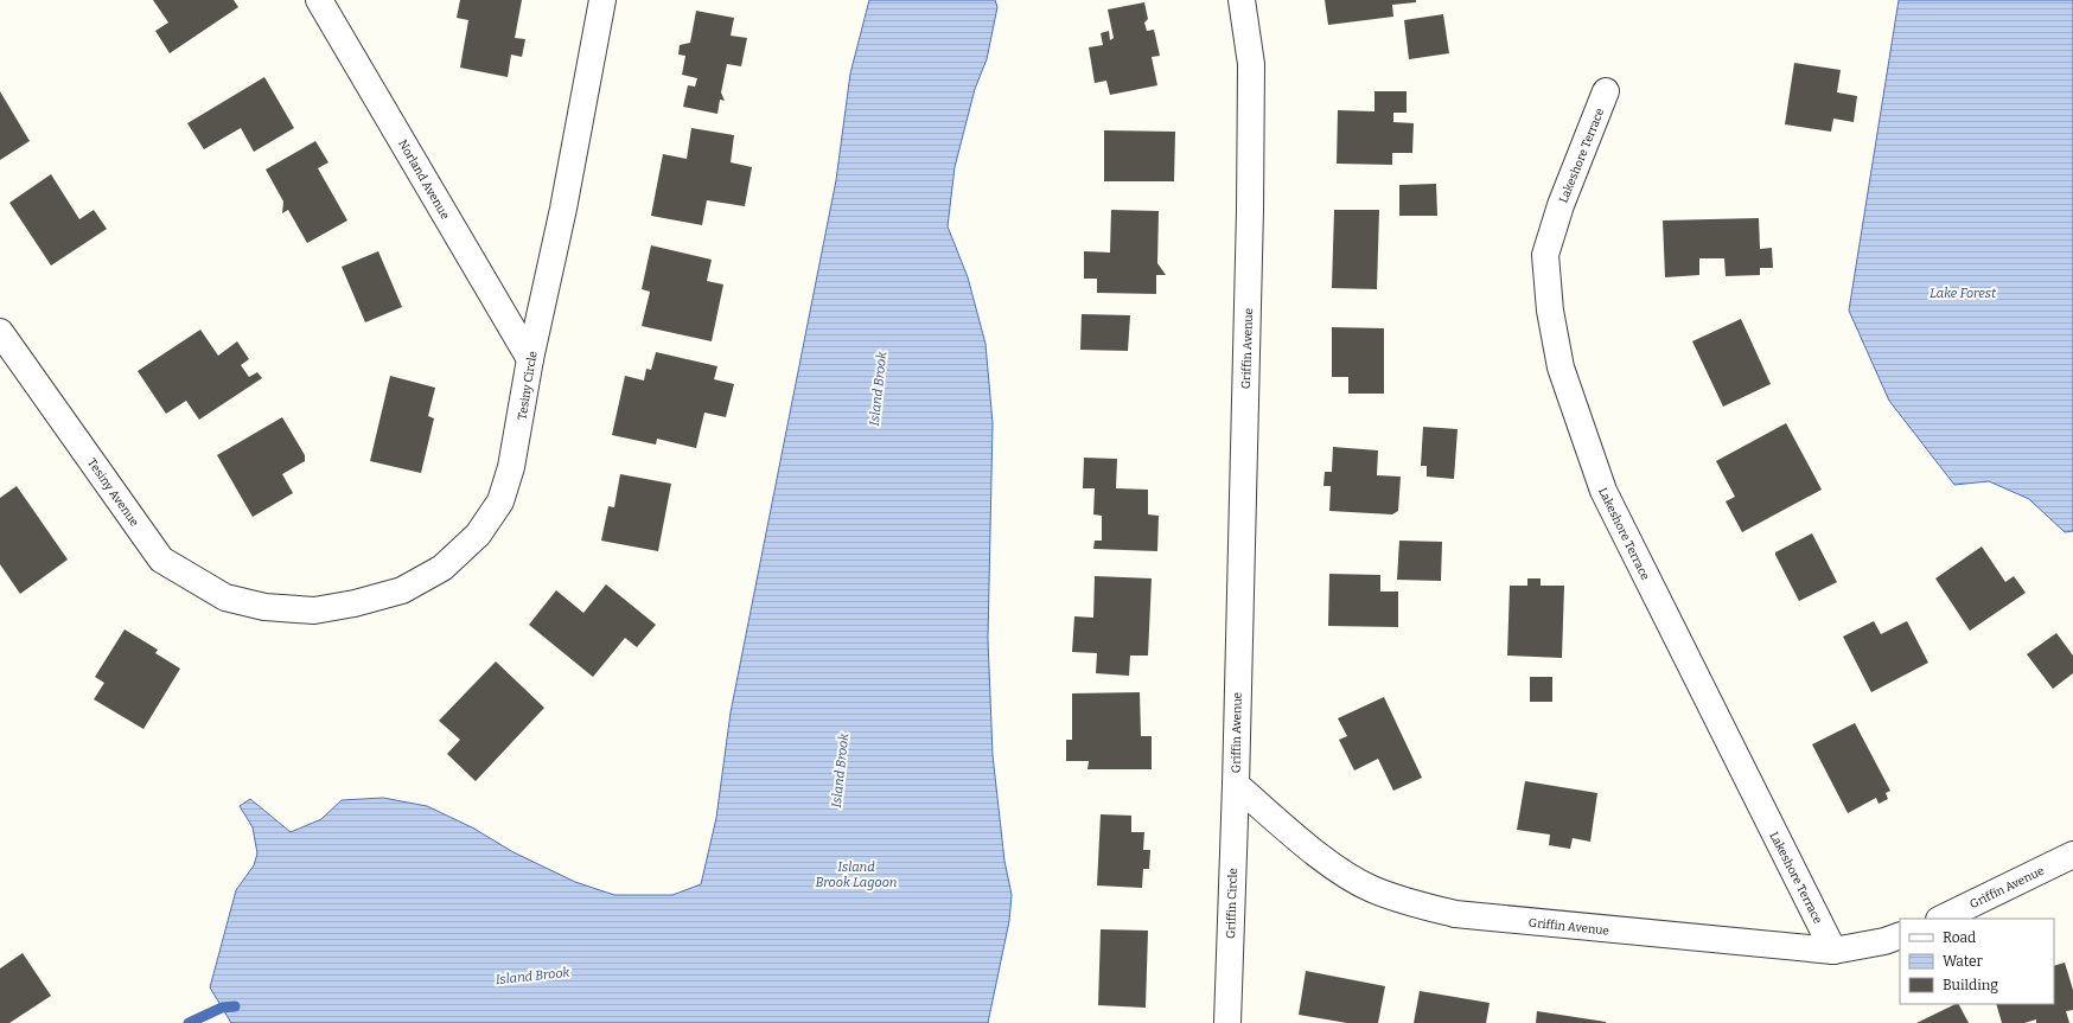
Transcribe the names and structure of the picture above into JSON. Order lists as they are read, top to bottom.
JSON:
{
  "streets": {
    "street": [
      "Lakeshore Terrace",
      "Norland Avenue",
      "Griffin Avenue",
      "Tesiny Circle",
      "Tesiny Avenue",
      "Griffin Circle"
    ]
  },
  "crossings": [
    ["Lakeshore Terrace", "Griffin Avenue"],
    ["Norland Avenue", "Tesiny Circle"],
    ["Griffin Avenue", "Griffin Circle"],
    ["Tesiny Circle", "Tesiny Avenue"]
  ],
  "water": ["Lake Forest", "Island Brook", "Island Brook Lagoon"],
  "legend": ["Road", "Water", "Building"]
}
